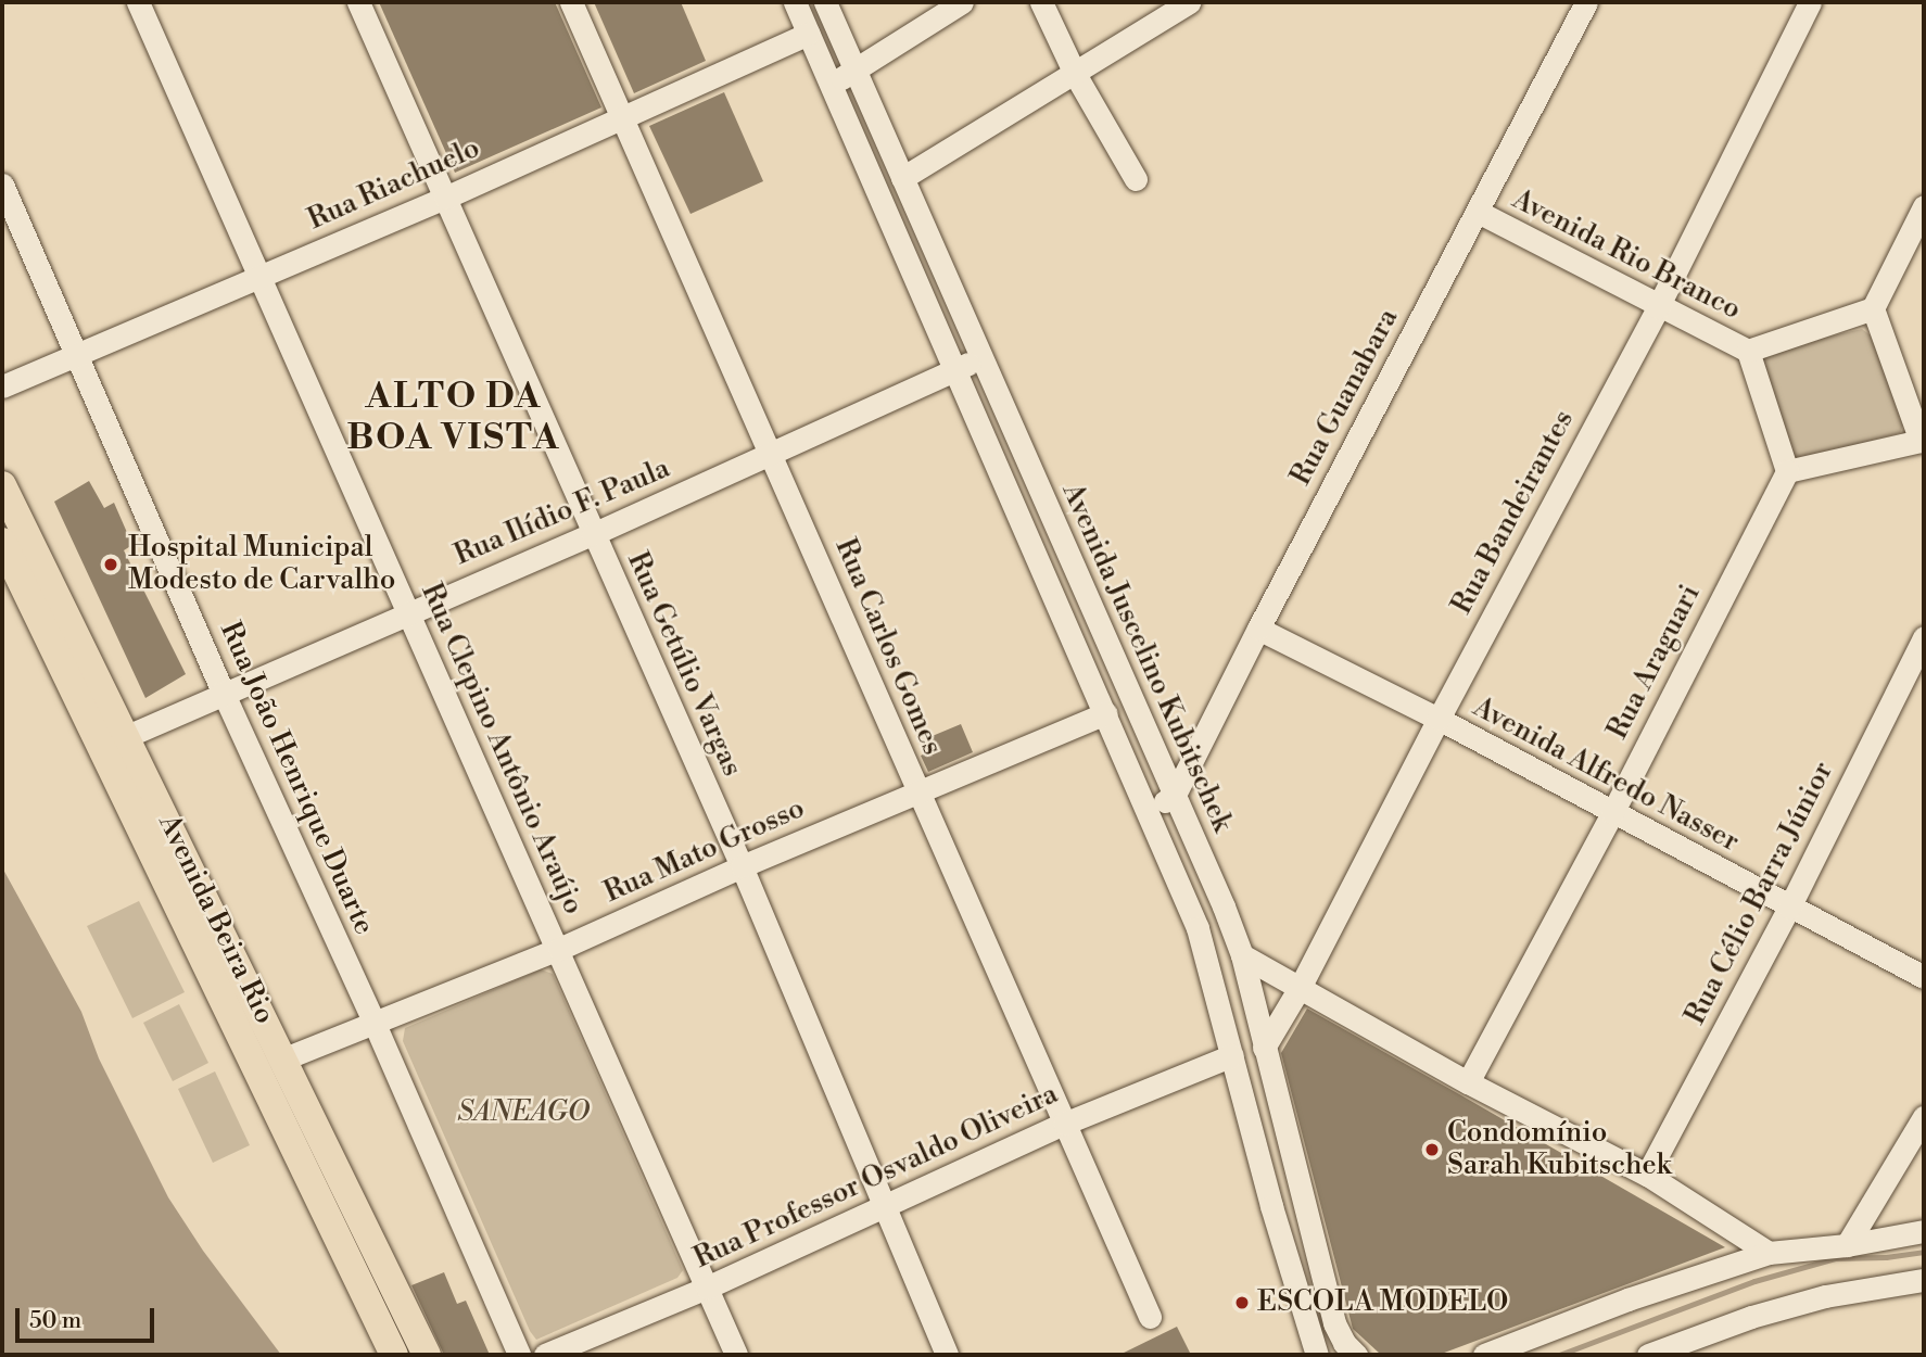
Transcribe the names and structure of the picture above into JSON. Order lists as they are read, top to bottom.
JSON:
{
  "streets": {
    "main road": ["Avenida Beira Rio"],
    "street": [
      "Rua Riachuelo",
      "Avenida Rio Branco",
      "Rua Guanabara",
      "Rua Ilídio F. Paula",
      "Rua Bandeirantes",
      "Rua Carlos Gomes",
      "Avenida Juscelino Kubitschek",
      "Rua Araguari",
      "Rua Getúlio Vargas",
      "Rua Clepino Antônio Araújo",
      "Avenida Alfredo Nasser",
      "Rua João Henrique Duarte",
      "Rua Mato Grosso",
      "Rua Célio Barra Júnior",
      "Rua Professor Osvaldo Oliveira"
    ]
  },
  "crossings": [
    ["Rua Riachuelo", "Rua Carlos Gomes"],
    ["Rua Riachuelo", "Avenida Juscelino Kubitschek"],
    ["Rua Riachuelo", "Rua Getúlio Vargas"],
    ["Rua Riachuelo", "Rua Clepino Antônio Araújo"],
    ["Rua Riachuelo", "Rua João Henrique Duarte"],
    ["Avenida Rio Branco", "Rua Guanabara"],
    ["Avenida Rio Branco", "Rua Bandeirantes"],
    ["Rua Guanabara", "Avenida Juscelino Kubitschek"],
    ["Rua Guanabara", "Avenida Alfredo Nasser"],
    ["Rua Ilídio F. Paula", "Rua Carlos Gomes"],
    ["Rua Ilídio F. Paula", "Avenida Juscelino Kubitschek"],
    ["Rua Ilídio F. Paula", "Rua Getúlio Vargas"],
    ["Rua Ilídio F. Paula", "Rua Clepino Antônio Araújo"],
    ["Rua Ilídio F. Paula", "Rua João Henrique Duarte"],
    ["Rua Ilídio F. Paula", "Avenida Beira Rio"],
    ["Rua Bandeirantes", "Avenida Juscelino Kubitschek"],
    ["Rua Bandeirantes", "Avenida Alfredo Nasser"],
    ["Rua Carlos Gomes", "Rua Mato Grosso"],
    ["Rua Carlos Gomes", "Rua Professor Osvaldo Oliveira"],
    ["Avenida Juscelino Kubitschek", "Rua Mato Grosso"],
    ["Avenida Juscelino Kubitschek", "Rua Professor Osvaldo Oliveira"],
    ["Rua Araguari", "Avenida Alfredo Nasser"],
    ["Rua Getúlio Vargas", "Rua Mato Grosso"],
    ["Rua Getúlio Vargas", "Rua Professor Osvaldo Oliveira"],
    ["Rua Clepino Antônio Araújo", "Rua Mato Grosso"],
    ["Rua Clepino Antônio Araújo", "Rua Professor Osvaldo Oliveira"],
    ["Avenida Alfredo Nasser", "Rua Célio Barra Júnior"],
    ["Rua João Henrique Duarte", "Rua Mato Grosso"],
    ["Rua Mato Grosso", "Avenida Beira Rio"]
  ],
  "districts": ["ALTO DA BOA VISTA"],
  "parks": ["SANEAGO"],
  "places": ["Hospital Municipal Modesto de Carvalho", "Condomínio Sarah Kubitschek", "ESCOLA MODELO"],
  "scale_bar": "50 m"
}
